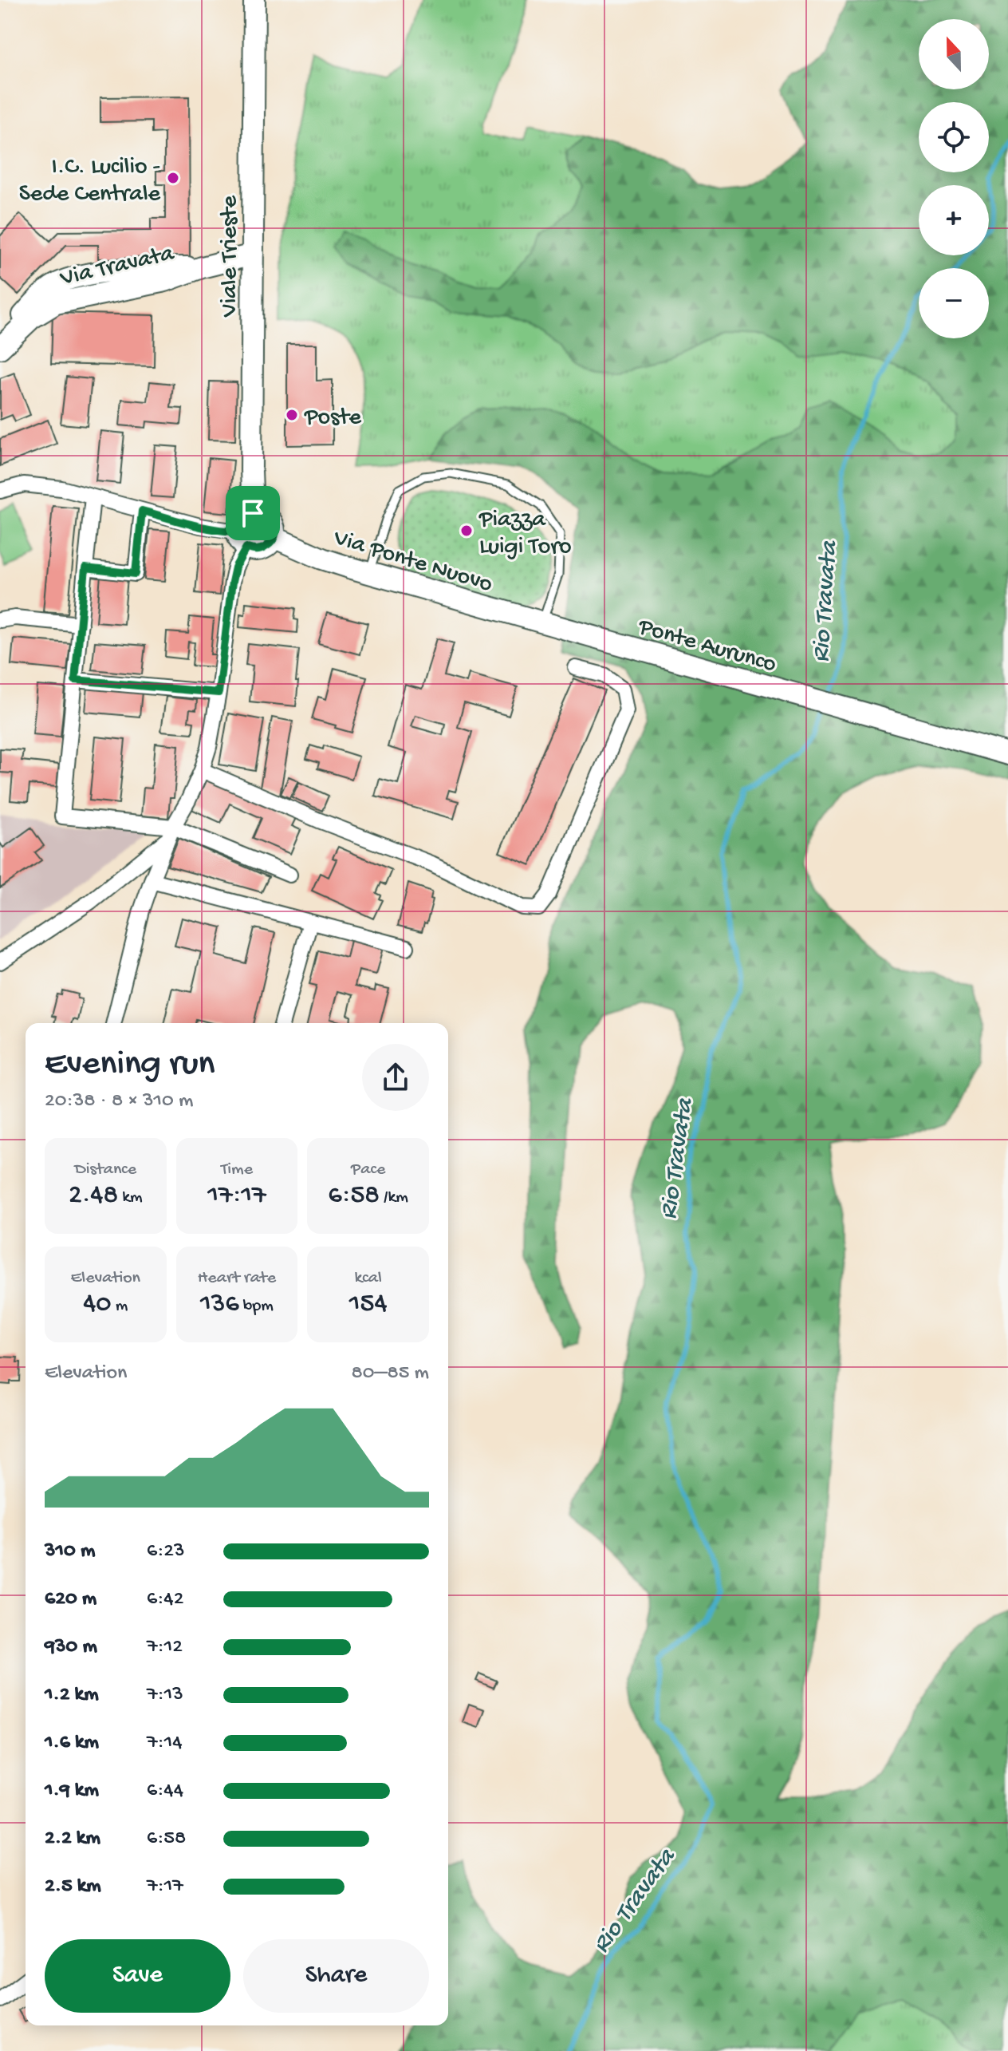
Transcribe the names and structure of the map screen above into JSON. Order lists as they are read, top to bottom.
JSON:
{
  "streets": {
    "street": [
      "Viale Trieste",
      "Via Travata",
      "Via Ponte Nuovo",
      "Ponte Aurunco"
    ]
  },
  "crossings": [
    ["Viale Trieste", "Via Travata"],
    ["Viale Trieste", "Via Ponte Nuovo"],
    ["Via Ponte Nuovo", "Ponte Aurunco"]
  ],
  "water": ["Rio Travata"],
  "places": ["I.C. Lucilio - Sede Centrale", "Poste", "Piazza Luigi Toro"],
  "north": "top",
  "page": {
    "map_buttons": ["+", "−"],
    "heading": ["Evening run", "20:38 · 8 × 310 m"],
    "stats": [
      ["Distance", "2.48 km"],
      ["Time", "17:17"],
      ["Pace", "6:58 /km"],
      ["Elevation", "40 m"],
      ["Heart rate", "136 bpm"],
      ["kcal", "154"]
    ],
    "chart": ["Elevation", "80–85 m"],
    "list": [
      {
        "name": "310 m",
        "note": "6:23"
      },
      {
        "name": "620 m",
        "note": "6:42"
      },
      {
        "name": "930 m",
        "note": "7:12"
      },
      {
        "name": "1.2 km",
        "note": "7:13"
      },
      {
        "name": "1.6 km",
        "note": "7:14"
      },
      {
        "name": "1.9 km",
        "note": "6:44"
      },
      {
        "name": "2.2 km",
        "note": "6:58"
      },
      {
        "name": "2.5 km",
        "note": "7:17"
      }
    ],
    "buttons": ["Save", "Share"]
  }
}
